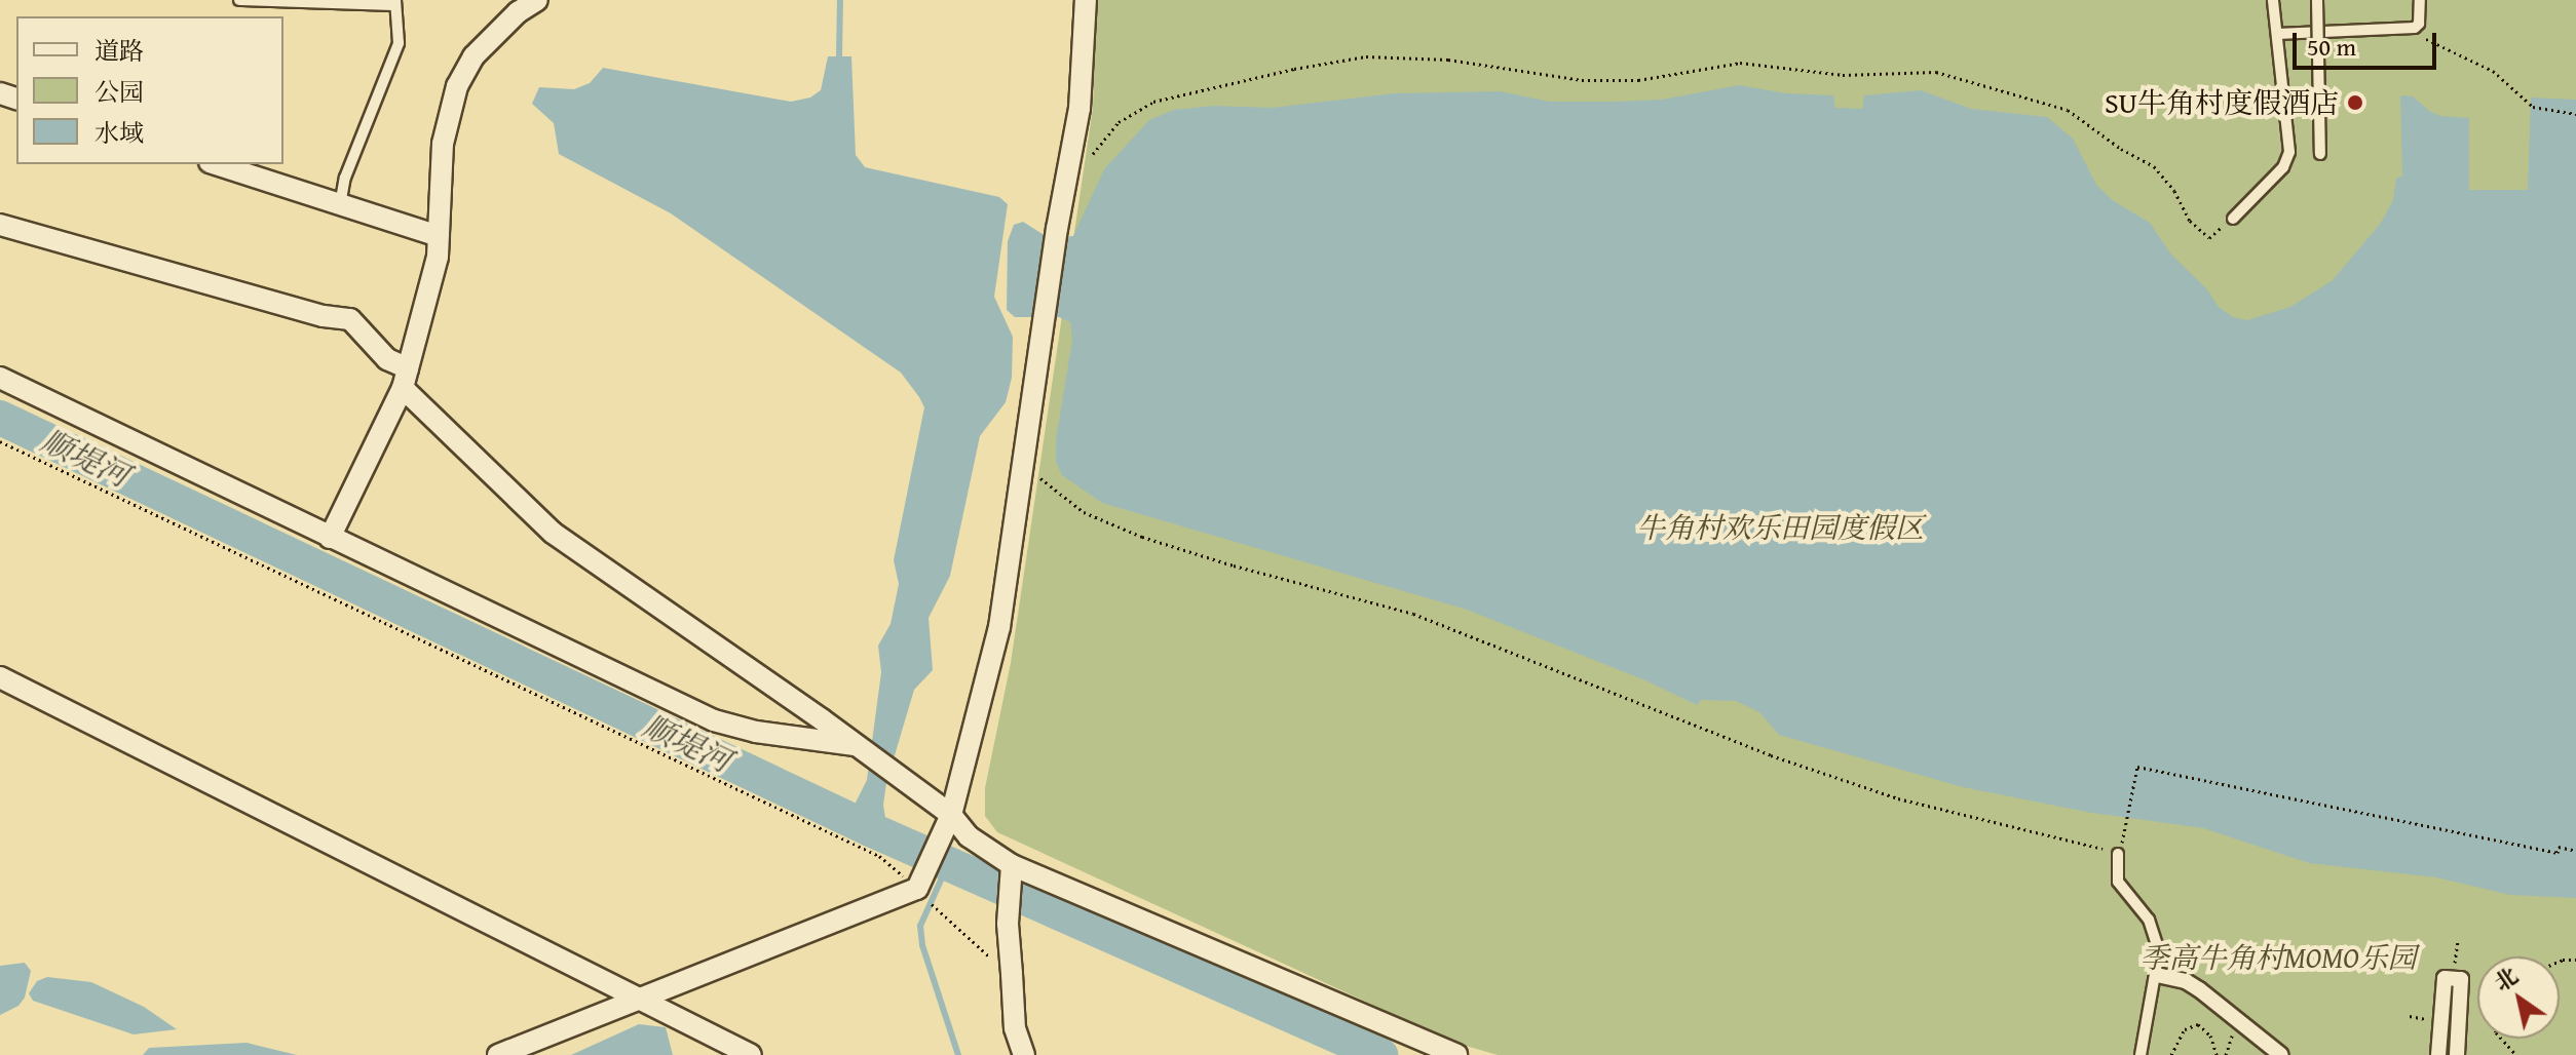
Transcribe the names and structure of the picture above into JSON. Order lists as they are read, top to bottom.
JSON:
{
  "water": ["顺堤河"],
  "parks": ["牛角村欢乐田园度假区", "季高牛角村MOMO乐园"],
  "places": ["SU牛角村度假酒店"],
  "legend": ["道路", "公园", "水域"],
  "scale_bar": "50 m",
  "north": "top left"
}
